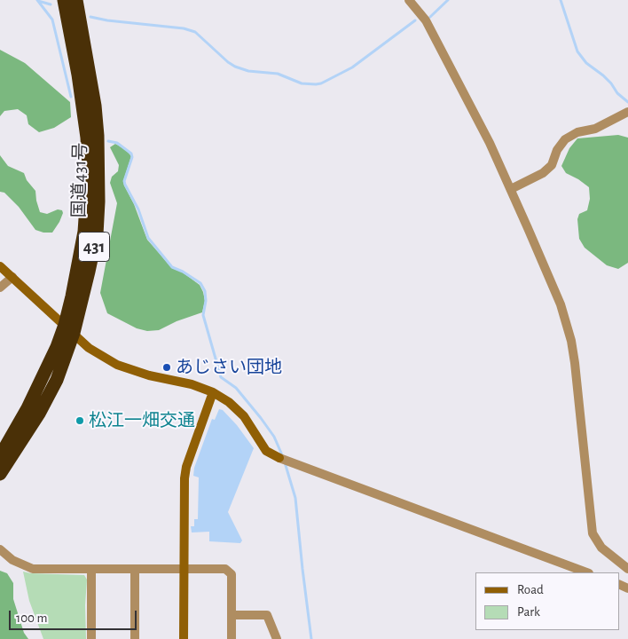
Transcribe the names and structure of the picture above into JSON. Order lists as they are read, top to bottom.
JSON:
{
  "streets": {
    "highway": ["国道431号", "431"]
  },
  "places": ["あじさい団地", "松江一畑交通"],
  "legend": ["Road", "Park"],
  "scale_bar": "100 m"
}
